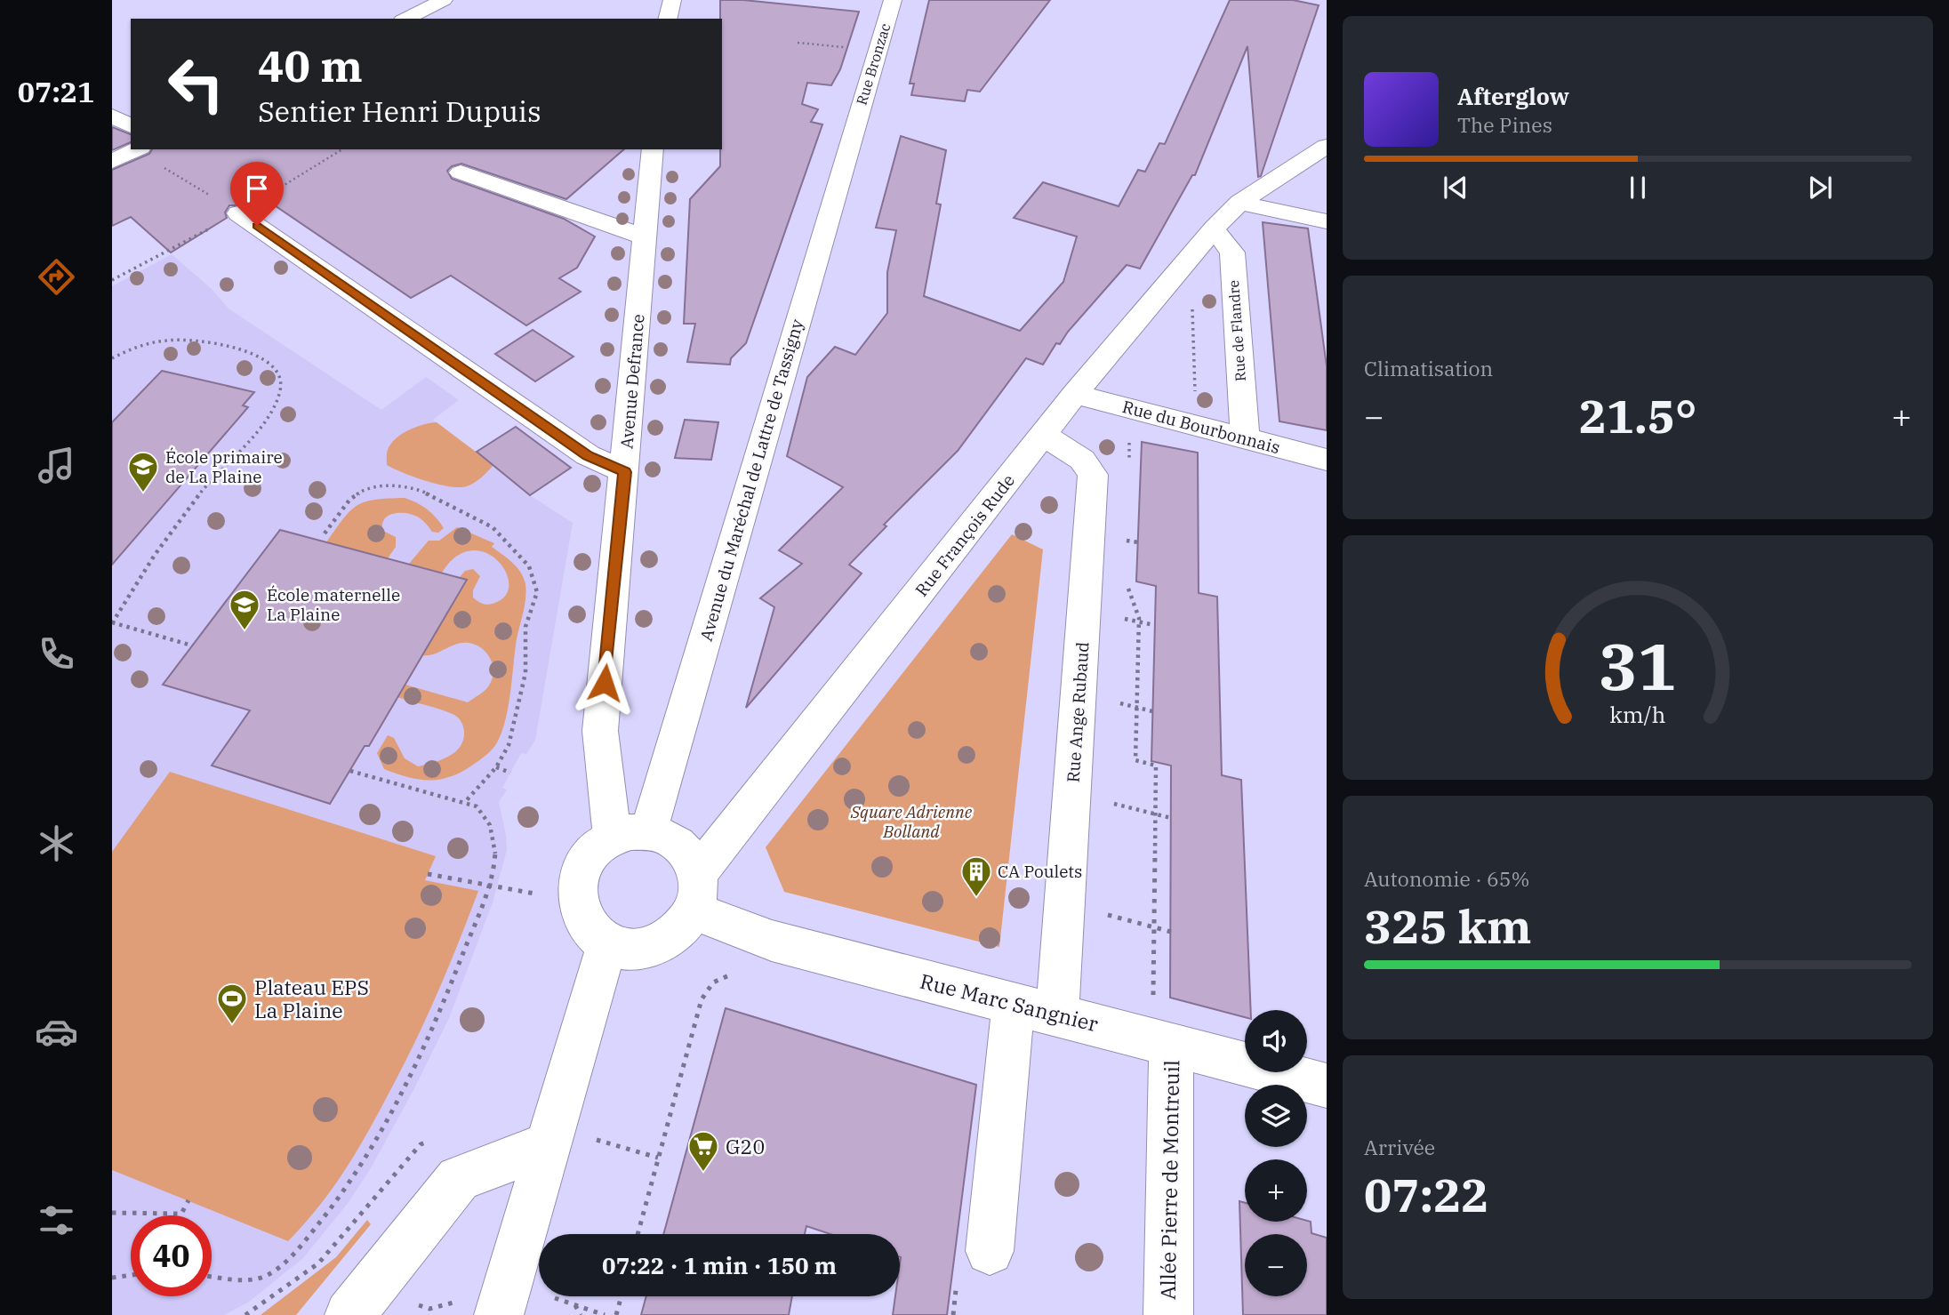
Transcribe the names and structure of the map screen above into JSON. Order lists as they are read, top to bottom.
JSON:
{
  "streets": {
    "street": [
      "Rue Bronzac",
      "Rue de Flandre",
      "Avenue Defrance",
      "Rue du Bourbonnais",
      "Avenue du Maréchal de Lattre de Tassigny",
      "Rue François Rude",
      "Rue Ange Rubaud",
      "Rue Marc Sangnier",
      "Allée Pierre de Montreuil"
    ]
  },
  "crossings": [
    ["Rue Bronzac", "Avenue du Maréchal de Lattre de Tassigny"],
    ["Rue de Flandre", "Rue du Bourbonnais"],
    ["Rue de Flandre", "Rue François Rude"],
    ["Avenue Defrance", "Avenue du Maréchal de Lattre de Tassigny"],
    ["Avenue Defrance", "Rue François Rude"],
    ["Avenue Defrance", "Rue Marc Sangnier"],
    ["Rue du Bourbonnais", "Rue François Rude"],
    ["Avenue du Maréchal de Lattre de Tassigny", "Rue François Rude"],
    ["Avenue du Maréchal de Lattre de Tassigny", "Rue Marc Sangnier"],
    ["Rue François Rude", "Rue Ange Rubaud"],
    ["Rue François Rude", "Rue Marc Sangnier"],
    ["Rue Ange Rubaud", "Rue Marc Sangnier"],
    ["Rue Marc Sangnier", "Allée Pierre de Montreuil"]
  ],
  "parks": ["Square Adrienne Bolland"],
  "places": {
    "school or university": ["École primaire de La Plaine", "École maternelle La Plaine"],
    "building": ["CA Poulets"],
    "sports": ["Plateau EPS La Plaine"],
    "supermarket": ["G20"]
  },
  "page": {
    "tabs": "07:21",
    "turn": ["40 m", "Sentier Henri Dupuis"],
    "song": ["Afterglow", "The Pines"],
    "tile": [
      "Climatisation",
      ["Autonomie · 65%", "325 km"],
      ["Arrivée", "07:22"]
    ],
    "heat": ["−", "21.5°", "+"],
    "map_buttons": ["+", "−"],
    "limit": "40",
    "trip": "07:22 · 1 min · 150 m",
    "gauge": ["31", "km/h"]
  }
}
